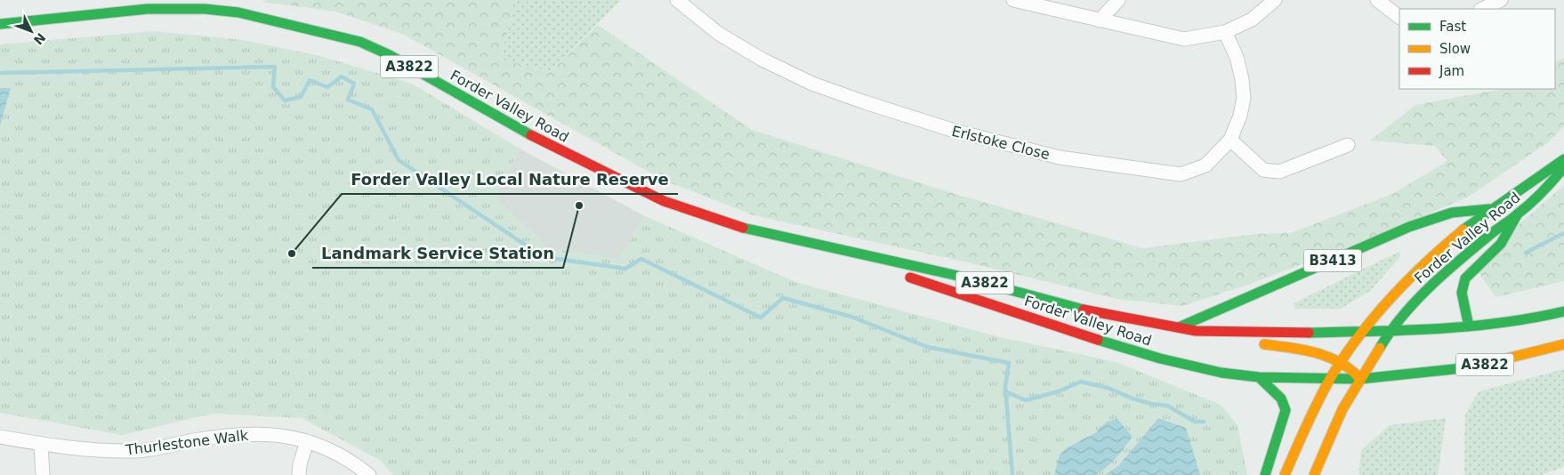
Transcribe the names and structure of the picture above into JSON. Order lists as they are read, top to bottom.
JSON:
{
  "streets": {
    "main road": ["A3822", "Forder Valley Road", "B3413"],
    "street": ["Erlstoke Close", "Thurlestone Walk"]
  },
  "crossings": [
    ["A3822", "Forder Valley Road"],
    ["Forder Valley Road", "B3413"]
  ],
  "places": ["Landmark Service Station", "Forder Valley Local Nature Reserve"],
  "legend": ["Fast", "Slow", "Jam"],
  "north": "bottom right"
}
